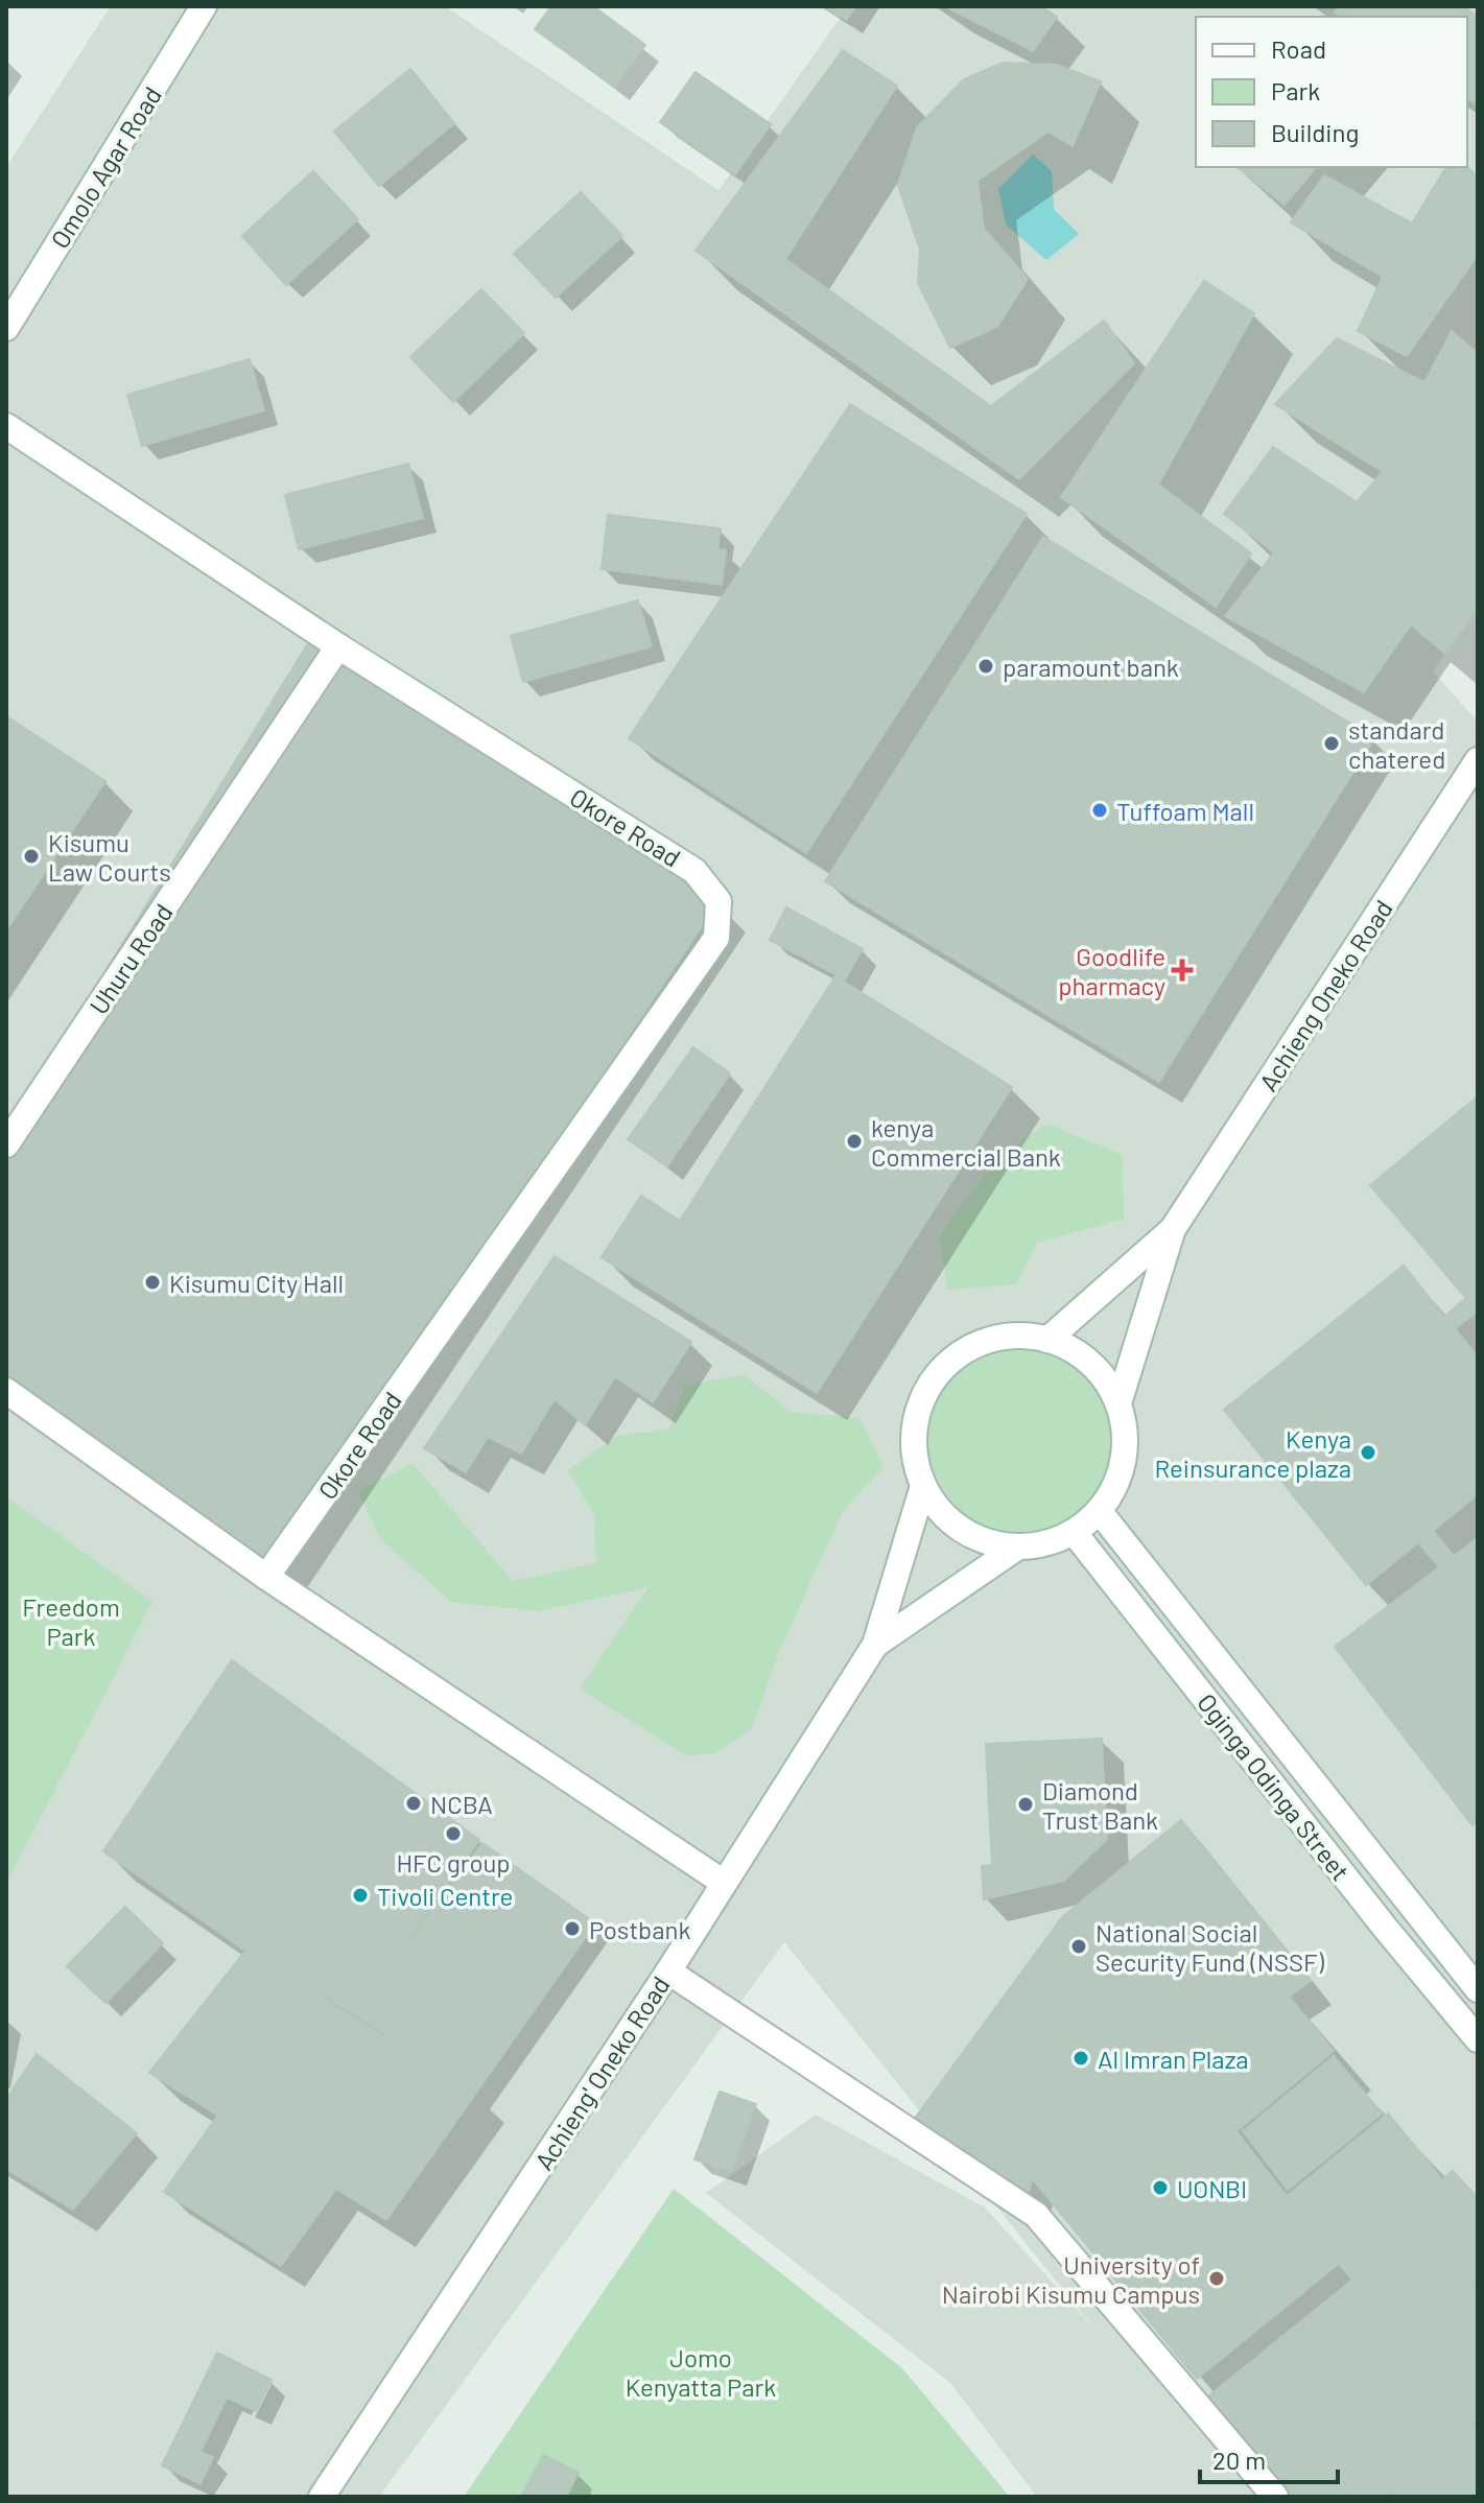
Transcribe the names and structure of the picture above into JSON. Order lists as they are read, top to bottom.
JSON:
{
  "streets": {
    "main road": [
      "Omolo Agar Road",
      "Okore Road",
      "Uhuru Road",
      "Achieng Oneko Road",
      "Oginga Odinga Street",
      "Achieng' Oneko Road"
    ]
  },
  "crossings": [
    ["Okore Road", "Uhuru Road"],
    ["Achieng Oneko Road", "Oginga Odinga Street"],
    ["Achieng Oneko Road", "Achieng' Oneko Road"],
    ["Oginga Odinga Street", "Achieng' Oneko Road"]
  ],
  "parks": ["Freedom Park", "Jomo Kenyatta Park"],
  "places": {
    "other": [
      "paramount bank",
      "standard chatered",
      "Tuffoam Mall",
      "Kisumu Law Courts",
      "kenya Commercial Bank",
      "Kisumu City Hall",
      "Kenya Reinsurance plaza",
      "NCBA",
      "Diamond Trust Bank",
      "HFC group",
      "Tivoli Centre",
      "Postbank",
      "National Social Security Fund (NSSF)",
      "Al Imran Plaza",
      "UONBI",
      "University of Nairobi Kisumu Campus"
    ],
    "health": ["Goodlife pharmacy"]
  },
  "legend": ["Road", "Park", "Building"],
  "scale_bar": "20 m"
}
